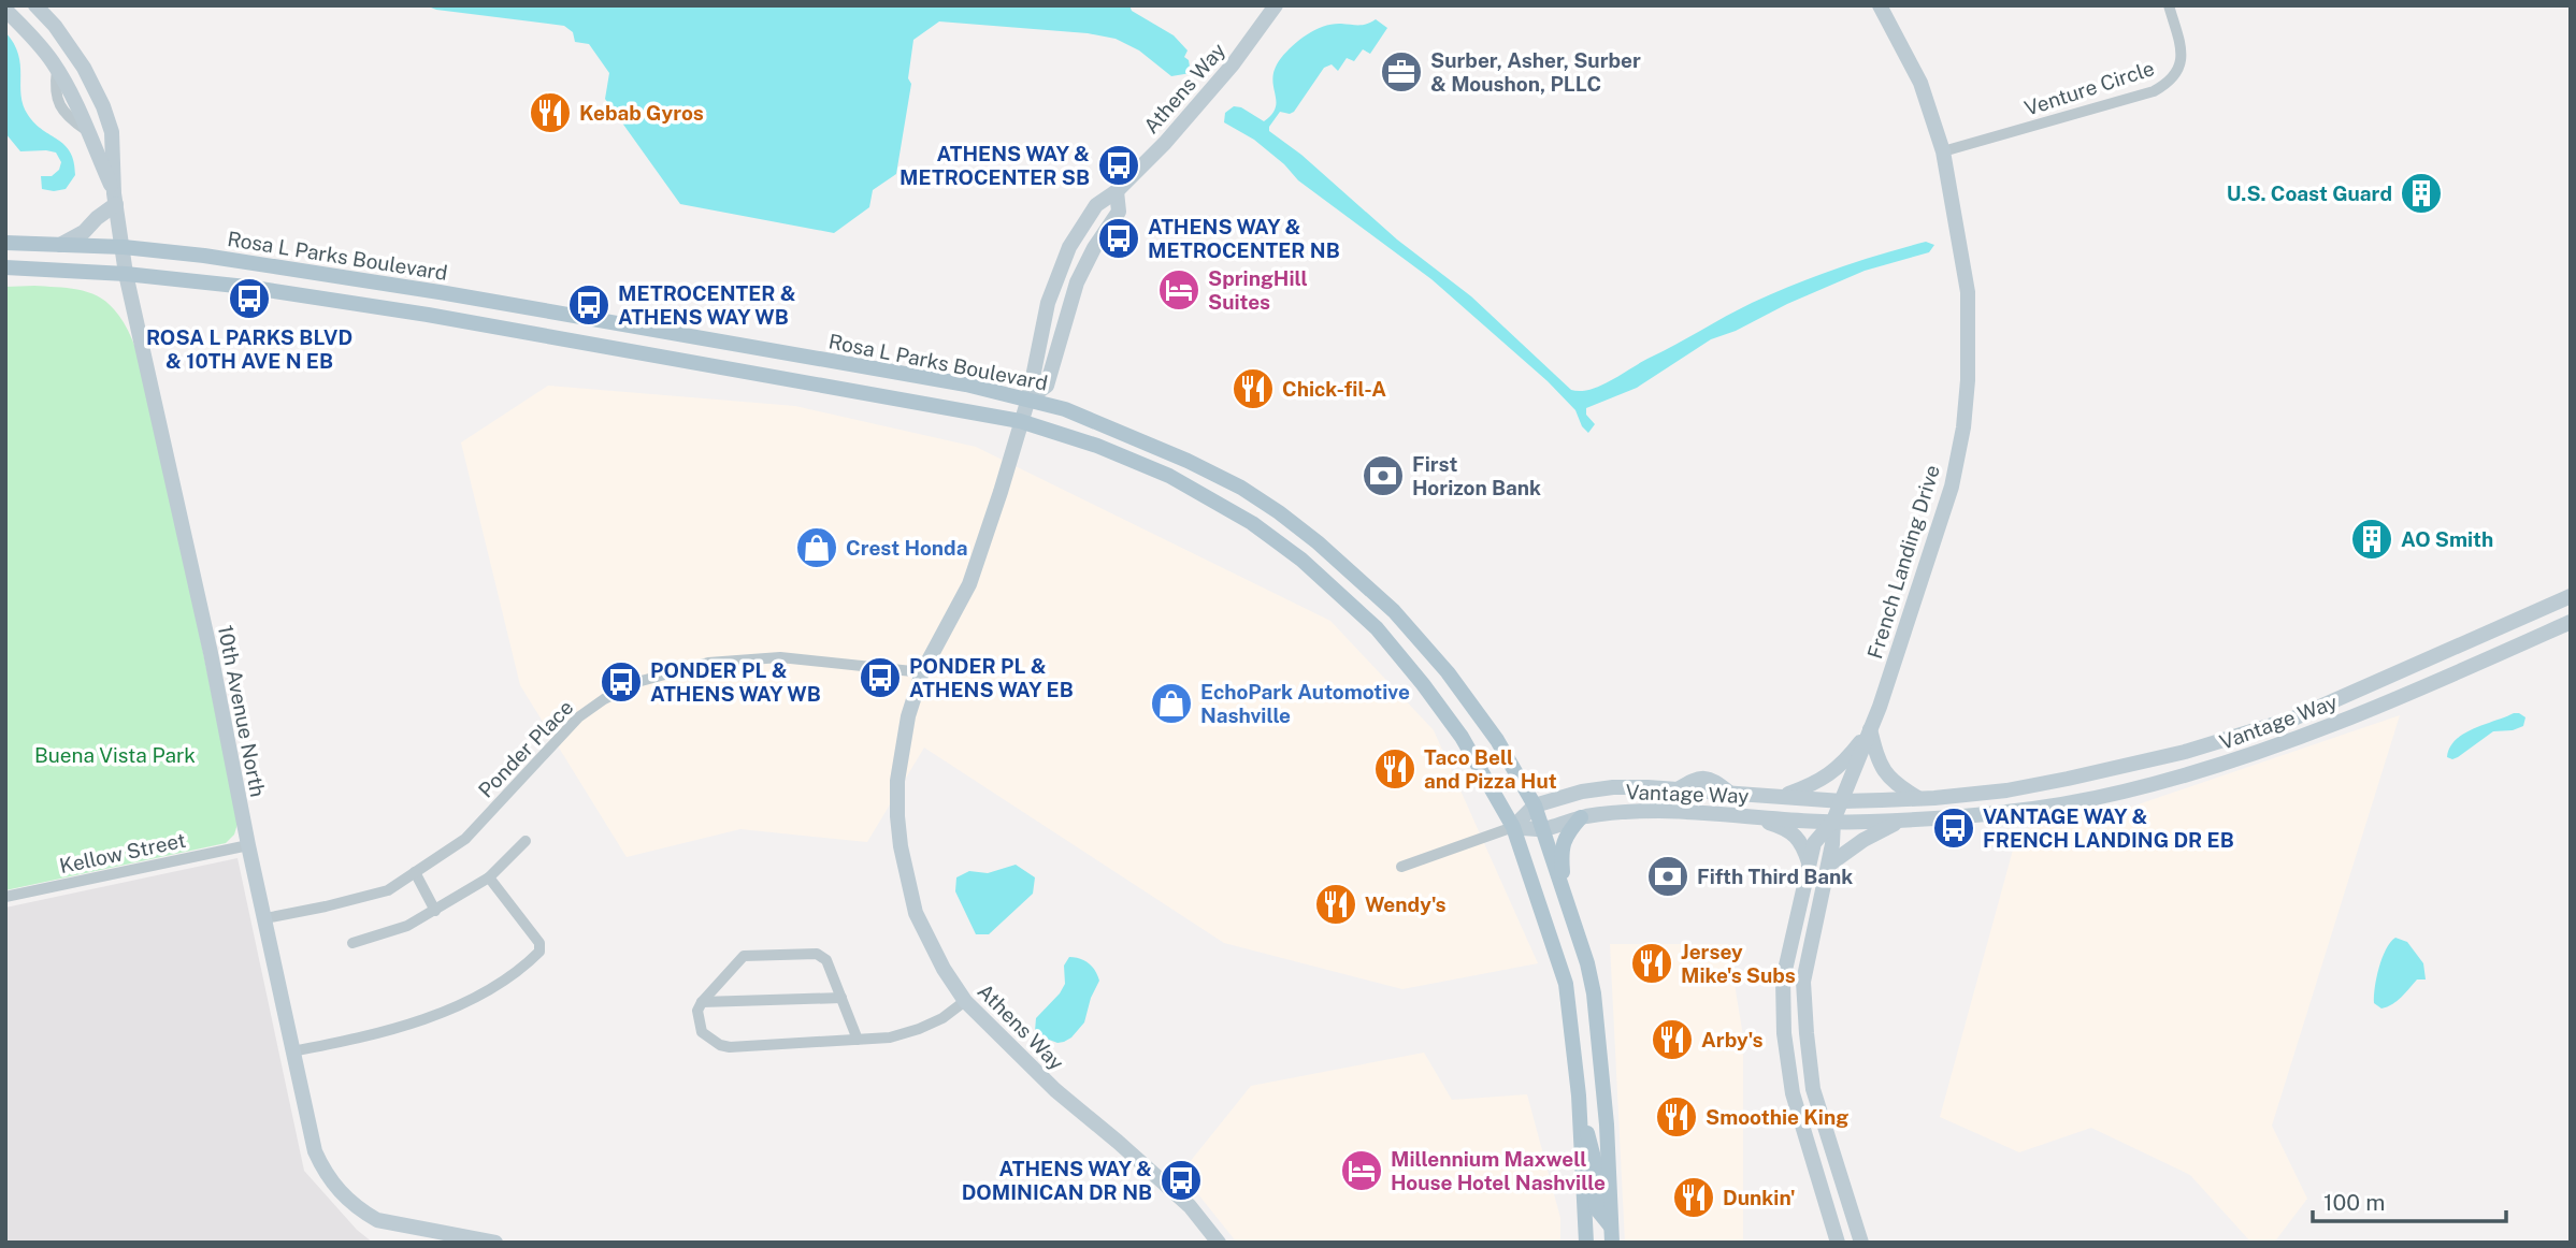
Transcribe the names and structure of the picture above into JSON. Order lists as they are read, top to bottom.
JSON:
{
  "streets": {
    "main road": ["Rosa L Parks Boulevard"],
    "street": [
      "Athens Way",
      "Venture Circle",
      "French Landing Drive",
      "10th Avenue North",
      "Vantage Way",
      "Ponder Place",
      "Kellow Street"
    ]
  },
  "crossings": [
    ["Athens Way", "Rosa L Parks Boulevard"],
    ["Athens Way", "Ponder Place"],
    ["Venture Circle", "French Landing Drive"],
    ["Rosa L Parks Boulevard", "10th Avenue North"],
    ["Rosa L Parks Boulevard", "Vantage Way"],
    ["French Landing Drive", "Vantage Way"],
    ["10th Avenue North", "Ponder Place"],
    ["10th Avenue North", "Kellow Street"]
  ],
  "parks": ["Buena Vista Park"],
  "places": {
    "office": ["Surber, Asher, Surber & Moushon, PLLC"],
    "restaurant": [
      "Kebab Gyros",
      "Chick-fil-A",
      "Taco Bell and Pizza Hut",
      "Wendy's",
      "Jersey Mike's Subs",
      "Arby's",
      "Smoothie King",
      "Dunkin'"
    ],
    "bus stop": [
      "ATHENS WAY & METROCENTER SB",
      "ATHENS WAY & METROCENTER NB",
      "ROSA L PARKS BLVD & 10TH AVE N EB",
      "METROCENTER & ATHENS WAY WB",
      "PONDER PL & ATHENS WAY EB",
      "PONDER PL & ATHENS WAY WB",
      "VANTAGE WAY & FRENCH LANDING DR EB",
      "ATHENS WAY & DOMINICAN DR NB"
    ],
    "building": ["U.S. Coast Guard", "AO Smith"],
    "hotel": ["SpringHill Suites", "Millennium Maxwell House Hotel Nashville"],
    "bank": ["First Horizon Bank", "Fifth Third Bank"],
    "shop": ["Crest Honda", "EchoPark Automotive Nashville"]
  },
  "scale_bar": "100 m"
}
